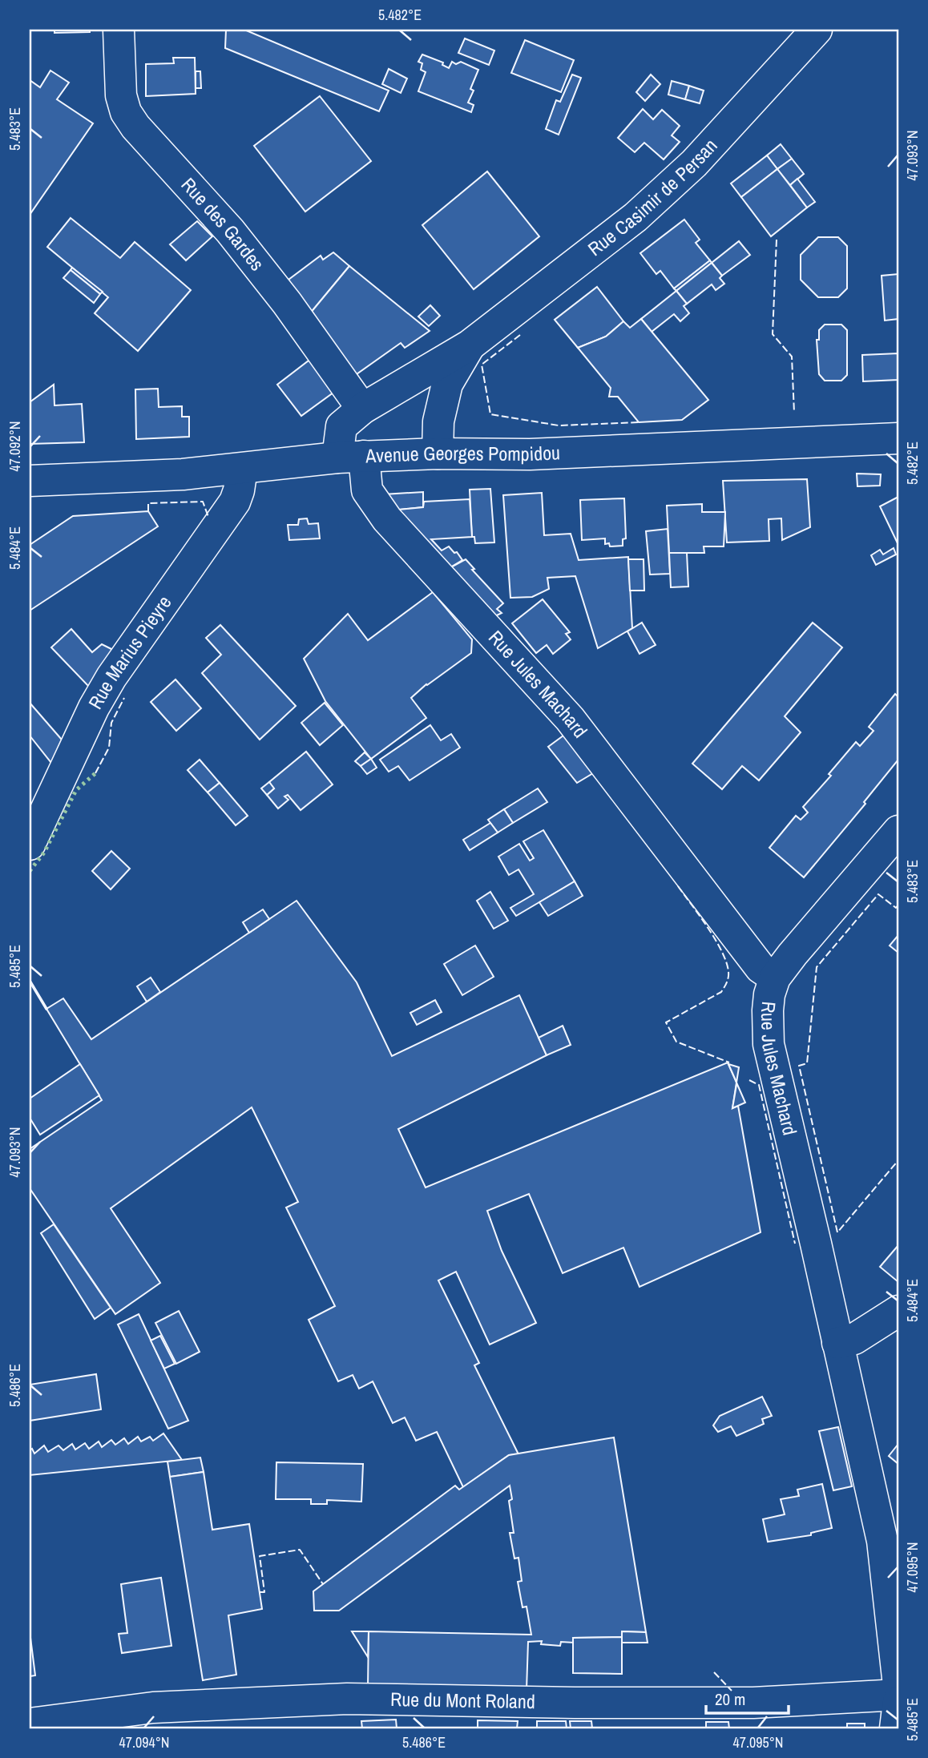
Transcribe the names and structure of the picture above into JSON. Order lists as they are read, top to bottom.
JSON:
{
  "streets": {
    "street": [
      "Rue Casimir de Persan",
      "Rue des Gardes",
      "Avenue Georges Pompidou",
      "Rue Marius Pieyre",
      "Rue Jules Machard",
      "Rue du Mont Roland"
    ]
  },
  "crossings": [
    ["Rue Casimir de Persan", "Rue des Gardes"],
    ["Rue Casimir de Persan", "Avenue Georges Pompidou"],
    ["Rue Casimir de Persan", "Rue Jules Machard"],
    ["Avenue Georges Pompidou", "Rue Marius Pieyre"],
    ["Avenue Georges Pompidou", "Rue Jules Machard"]
  ],
  "scale_bar": "20 m",
  "coordinates": [
    "5.482°E",
    "5.483°E",
    "47.093°N",
    "47.092°N",
    "5.484°E",
    "5.485°E",
    "5.486°E",
    "47.095°N",
    "47.094°N"
  ]
}
